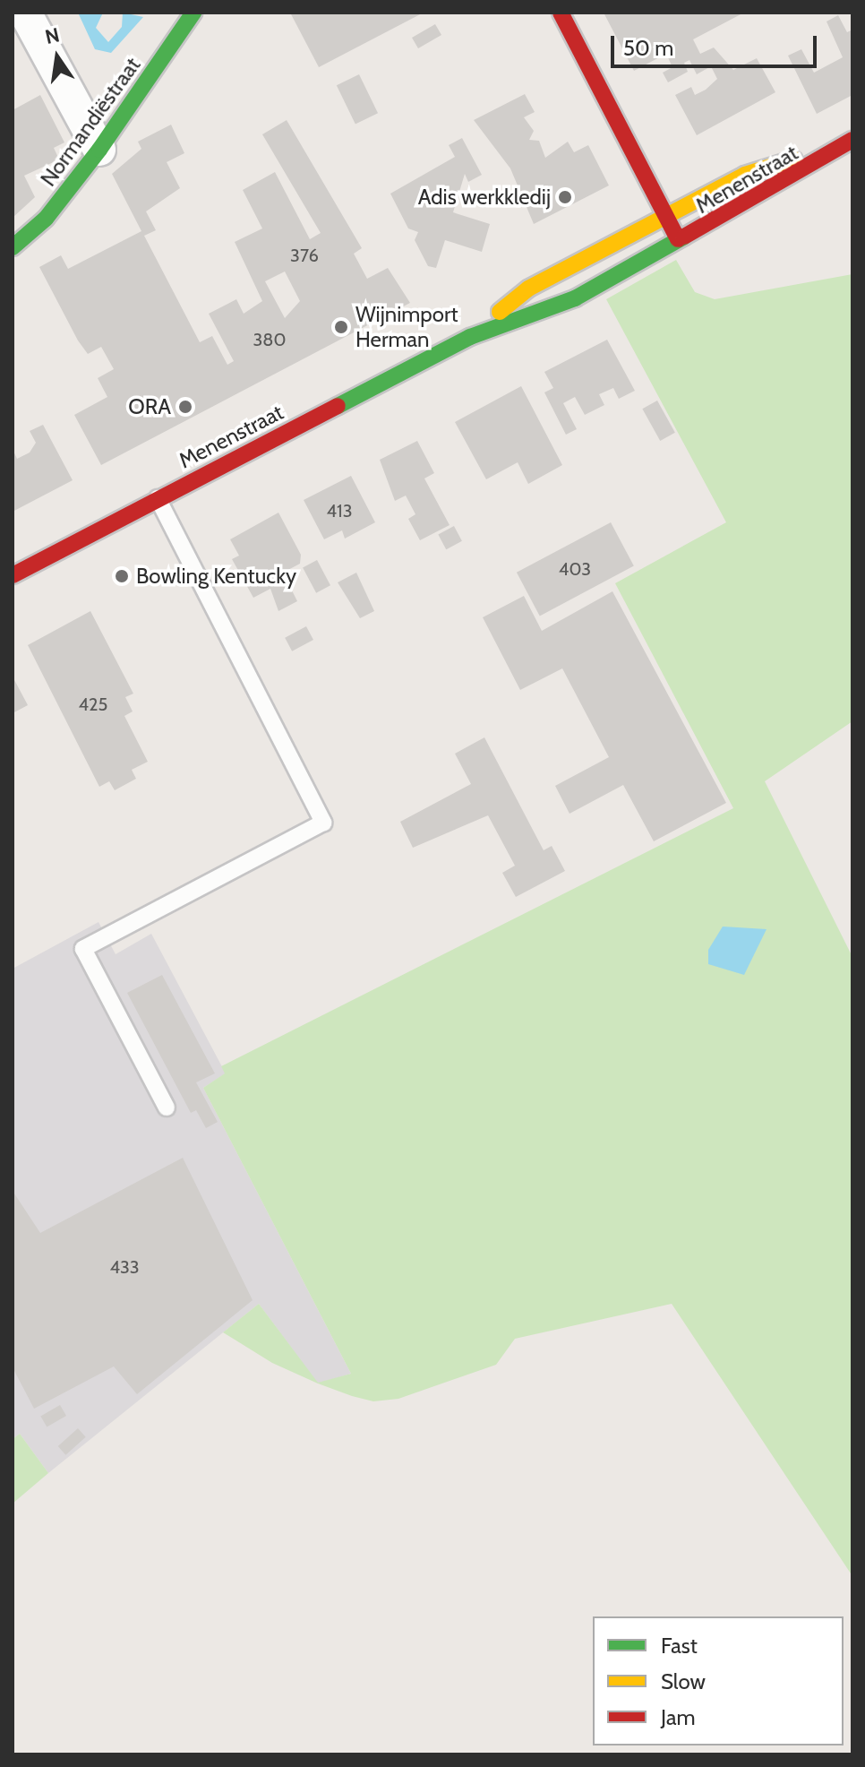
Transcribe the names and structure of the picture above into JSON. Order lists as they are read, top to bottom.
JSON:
{
  "streets": {
    "main road": ["Normandiëstraat", "Menenstraat"]
  },
  "places": [
    "Adis werkkledij",
    "Wijnimport Herman",
    "ORA",
    "Bowling Kentucky"
  ],
  "house_numbers": [
    "376",
    "380",
    "413",
    "403",
    "425",
    "433"
  ],
  "legend": ["Fast", "Slow", "Jam"],
  "scale_bar": "50 m",
  "north": "top"
}
